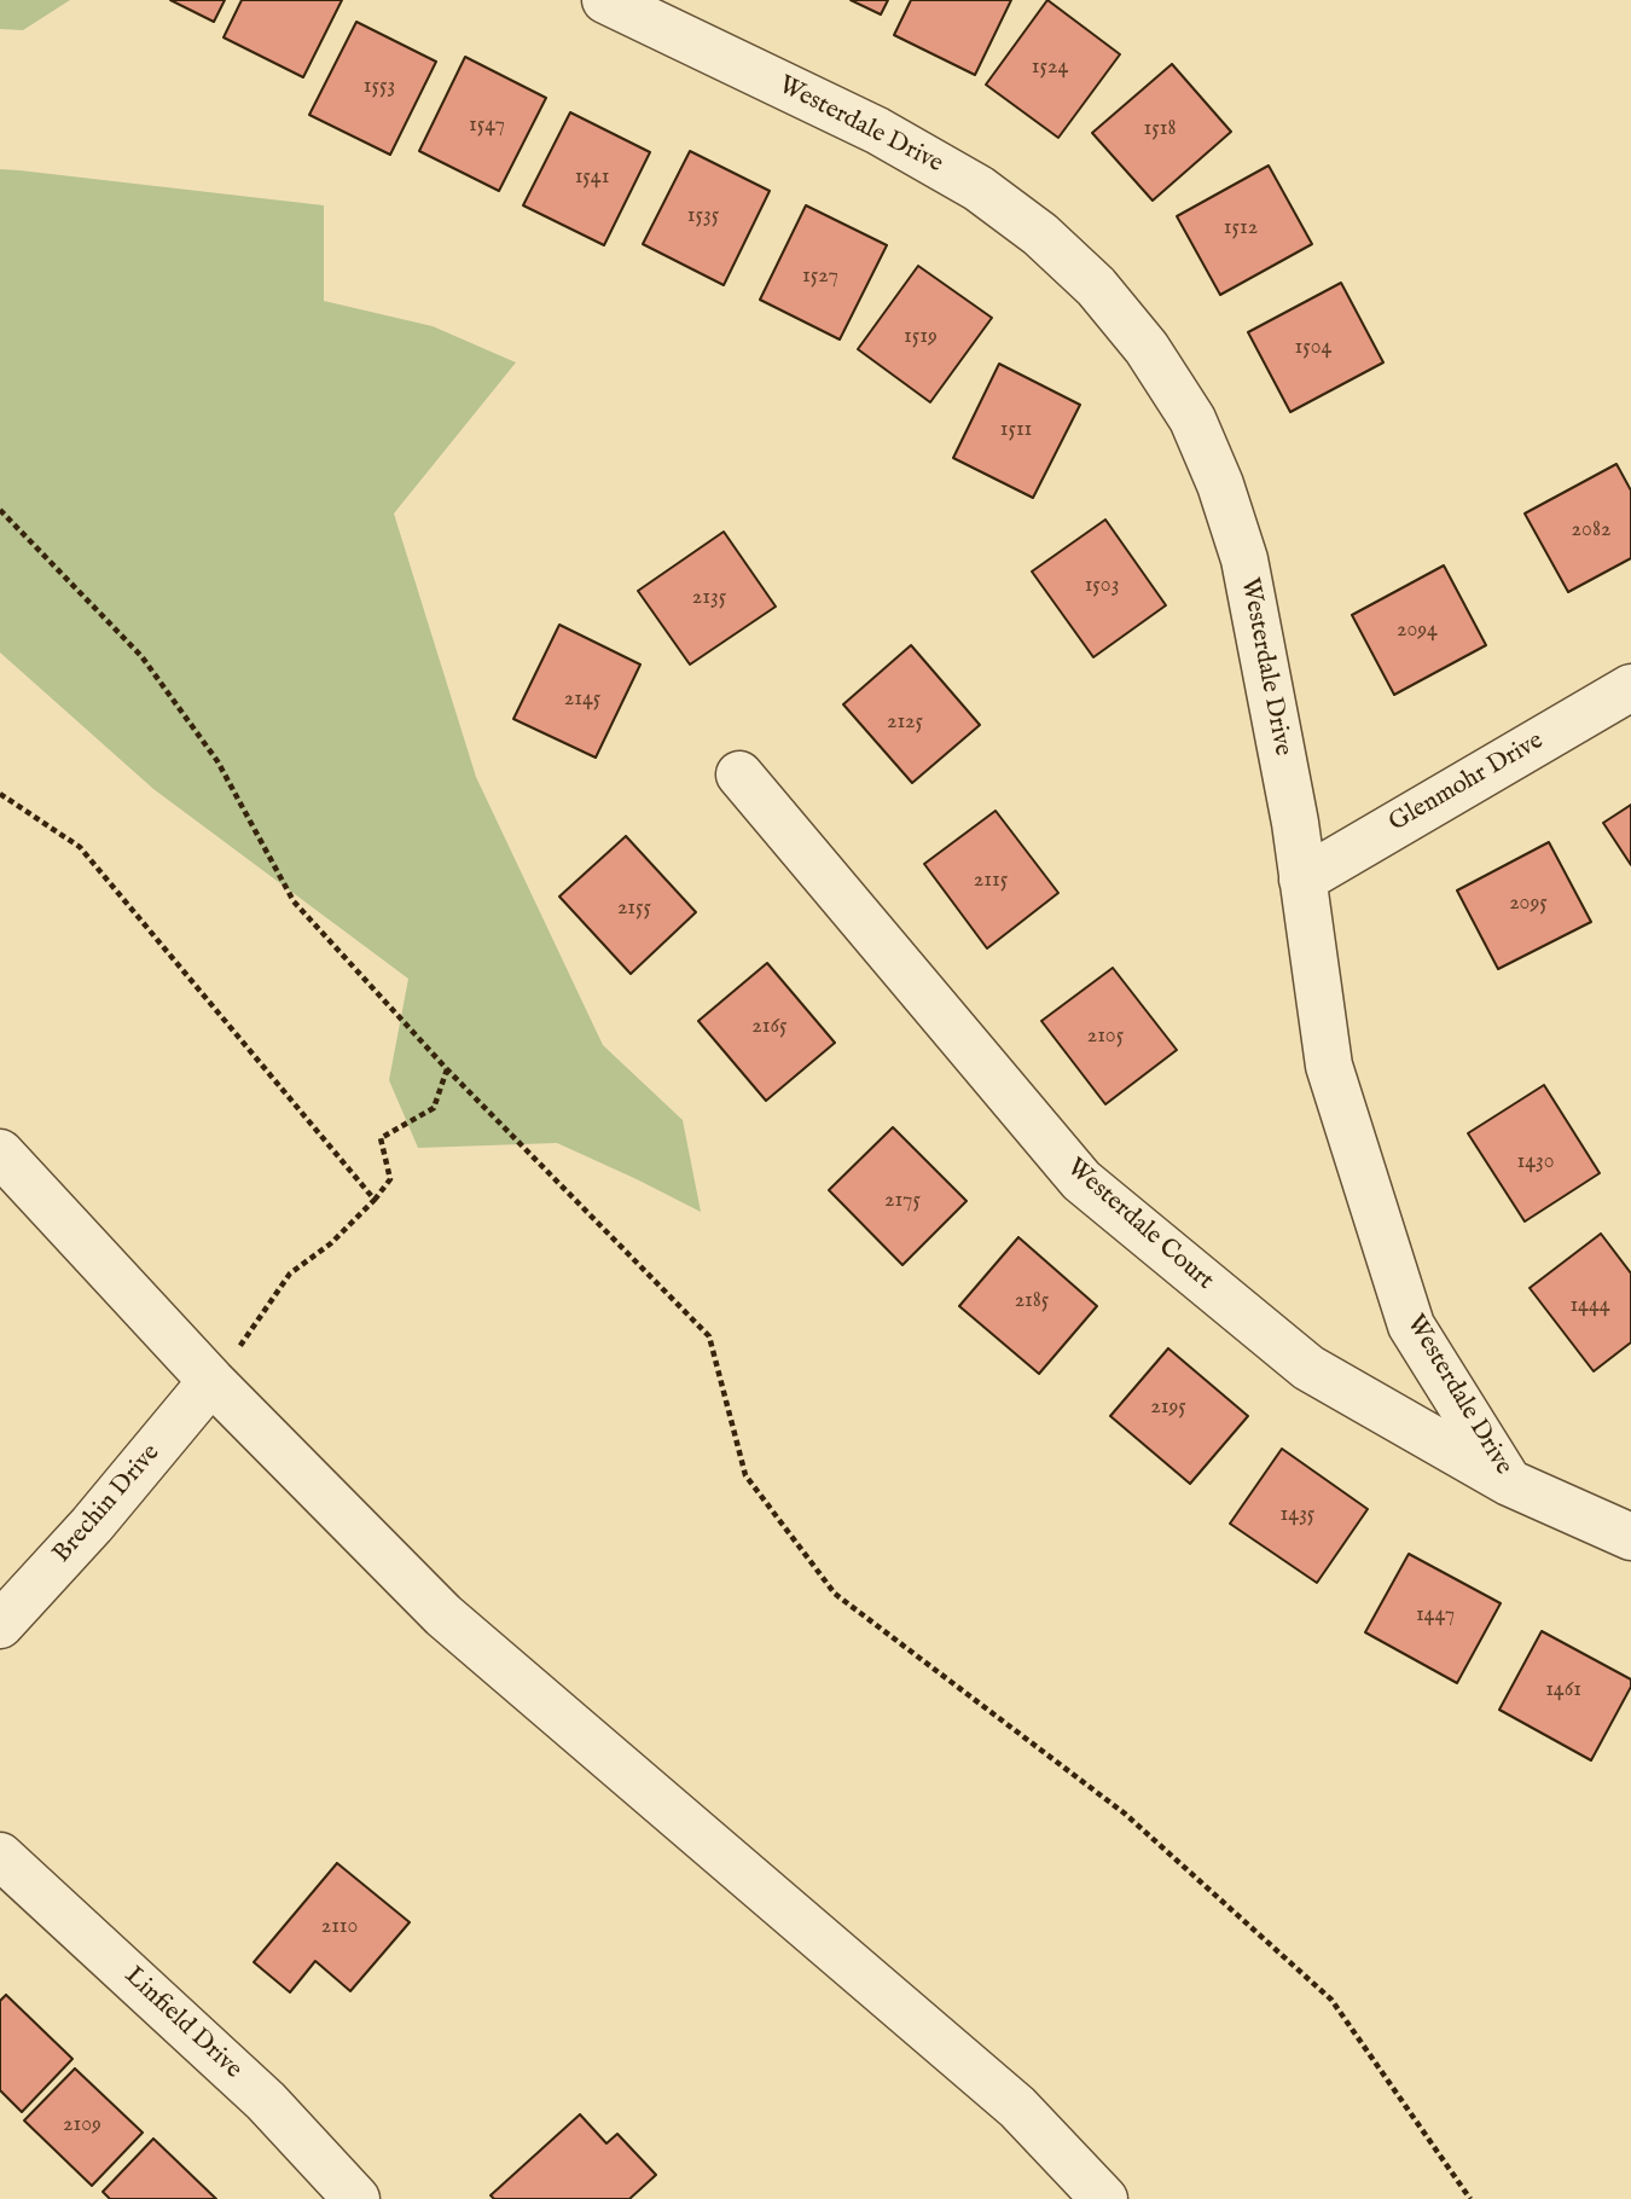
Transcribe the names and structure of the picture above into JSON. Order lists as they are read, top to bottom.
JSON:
{
  "streets": {
    "street": [
      "Westerdale Drive",
      "Glenmohr Drive",
      "Westerdale Court",
      "Brechin Drive",
      "Linfield Drive"
    ]
  },
  "crossings": [
    ["Westerdale Drive", "Glenmohr Drive"],
    ["Westerdale Drive", "Westerdale Court"]
  ],
  "house_numbers": [
    "1524",
    "1553",
    "1547",
    "1518",
    "1541",
    "1535",
    "1512",
    "1527",
    "1519",
    "1504",
    "1511",
    "2082",
    "1503",
    "2135",
    "2094",
    "2145",
    "2125",
    "2115",
    "2095",
    "2155",
    "2165",
    "2105",
    "1430",
    "2175",
    "2185",
    "1444",
    "2195",
    "1435",
    "1447",
    "1461",
    "2110",
    "2109"
  ]
}
